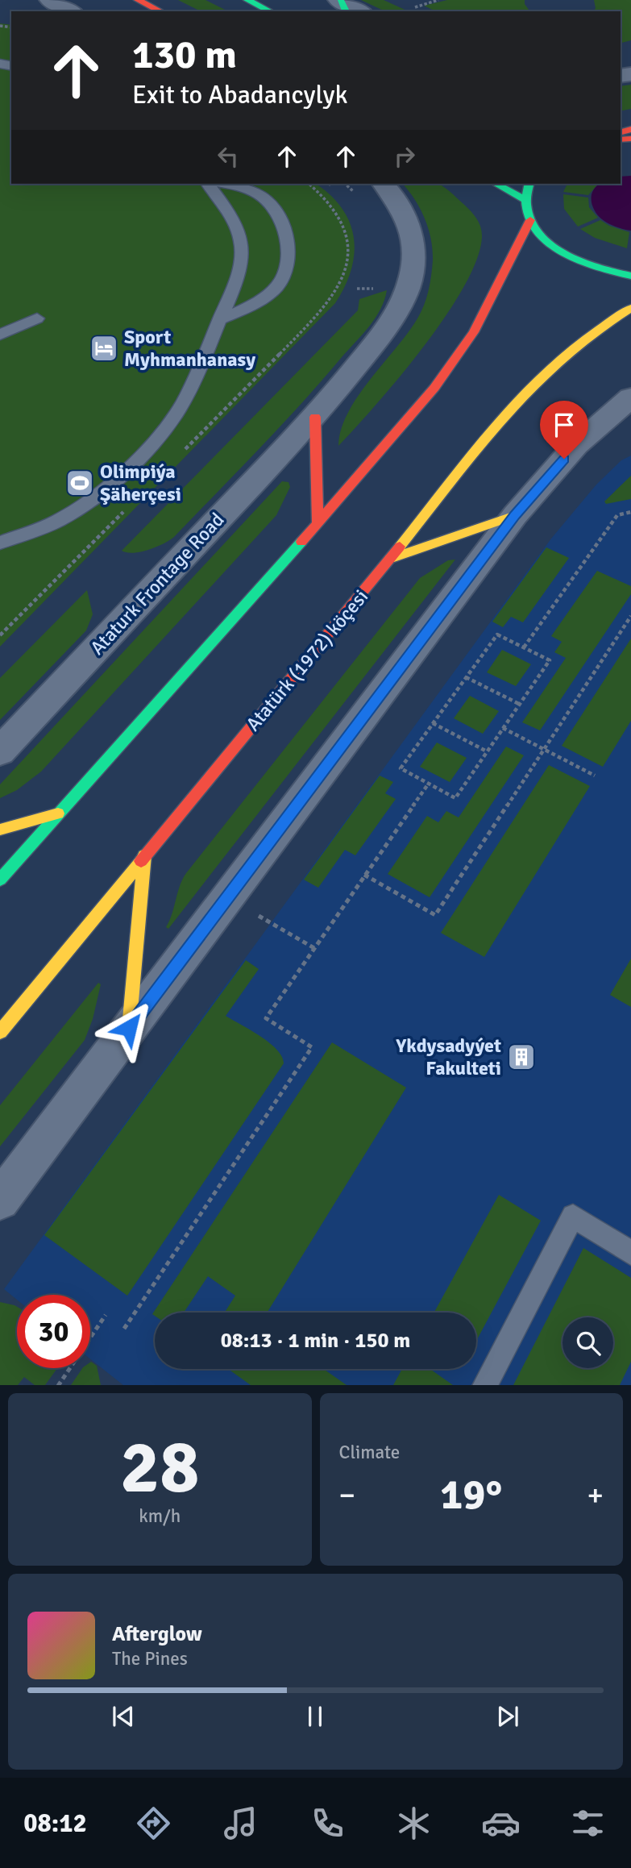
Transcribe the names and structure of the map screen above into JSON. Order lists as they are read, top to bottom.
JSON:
{
  "streets": {
    "main road": ["Atatürk (1972) köçesi"],
    "street": ["Ataturk Frontage Road"]
  },
  "places": {
    "hotel": ["Sport Myhmanhanasy"],
    "sports": ["Olimpiýa Şäherçesi"],
    "building": ["Ykdysadyýet Fakulteti"]
  },
  "page": {
    "turn": ["130 m", "Exit to Abadancylyk"],
    "limit": "30",
    "trip": "08:13 · 1 min · 150 m",
    "tile": [
      ["28", "km/h"],
      "Climate"
    ],
    "heat": ["−", "19°", "+"],
    "song": ["Afterglow", "The Pines"],
    "tabs": "08:12"
  }
}
